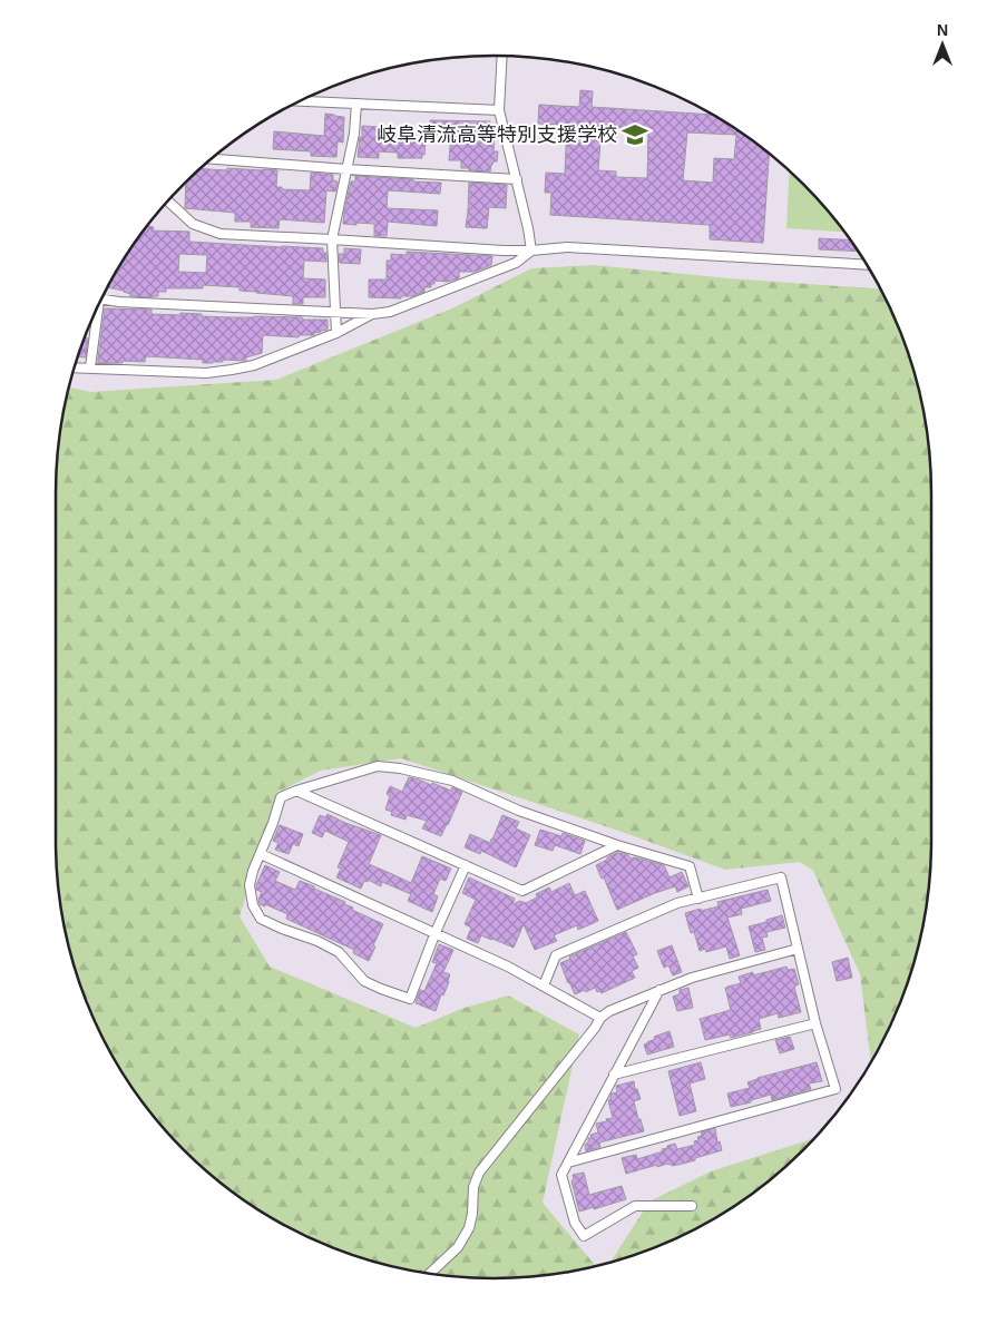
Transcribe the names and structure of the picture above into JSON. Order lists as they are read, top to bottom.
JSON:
{
  "places": {
    "school or university": ["岐阜清流高等特別支援学校"]
  },
  "north": "top"
}
